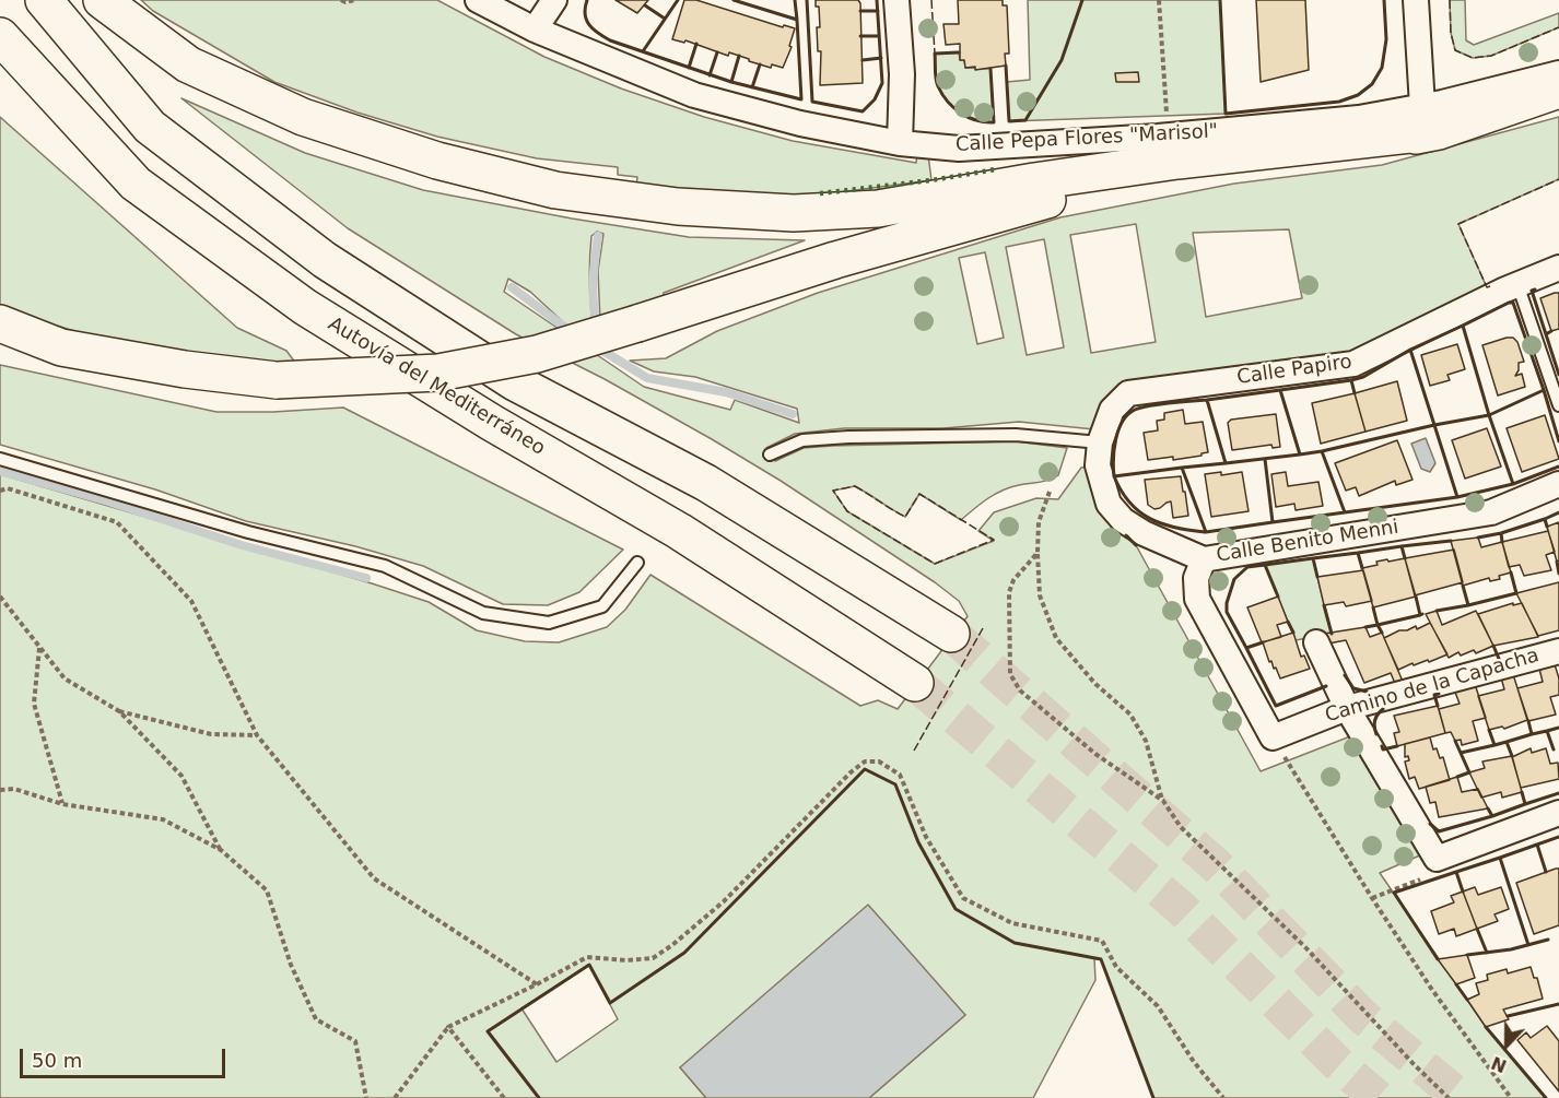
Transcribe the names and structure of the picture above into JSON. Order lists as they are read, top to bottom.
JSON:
{
  "streets": {
    "highway": ["Autovía del Mediterráneo"],
    "street": [
      "Calle Pepa Flores \"Marisol\"",
      "Calle Papiro",
      "Calle Benito Menni",
      "Camino de la Capacha"
    ]
  },
  "crossings": [
    ["Calle Papiro", "Calle Benito Menni"]
  ],
  "scale_bar": "50 m",
  "north": "bottom"
}
